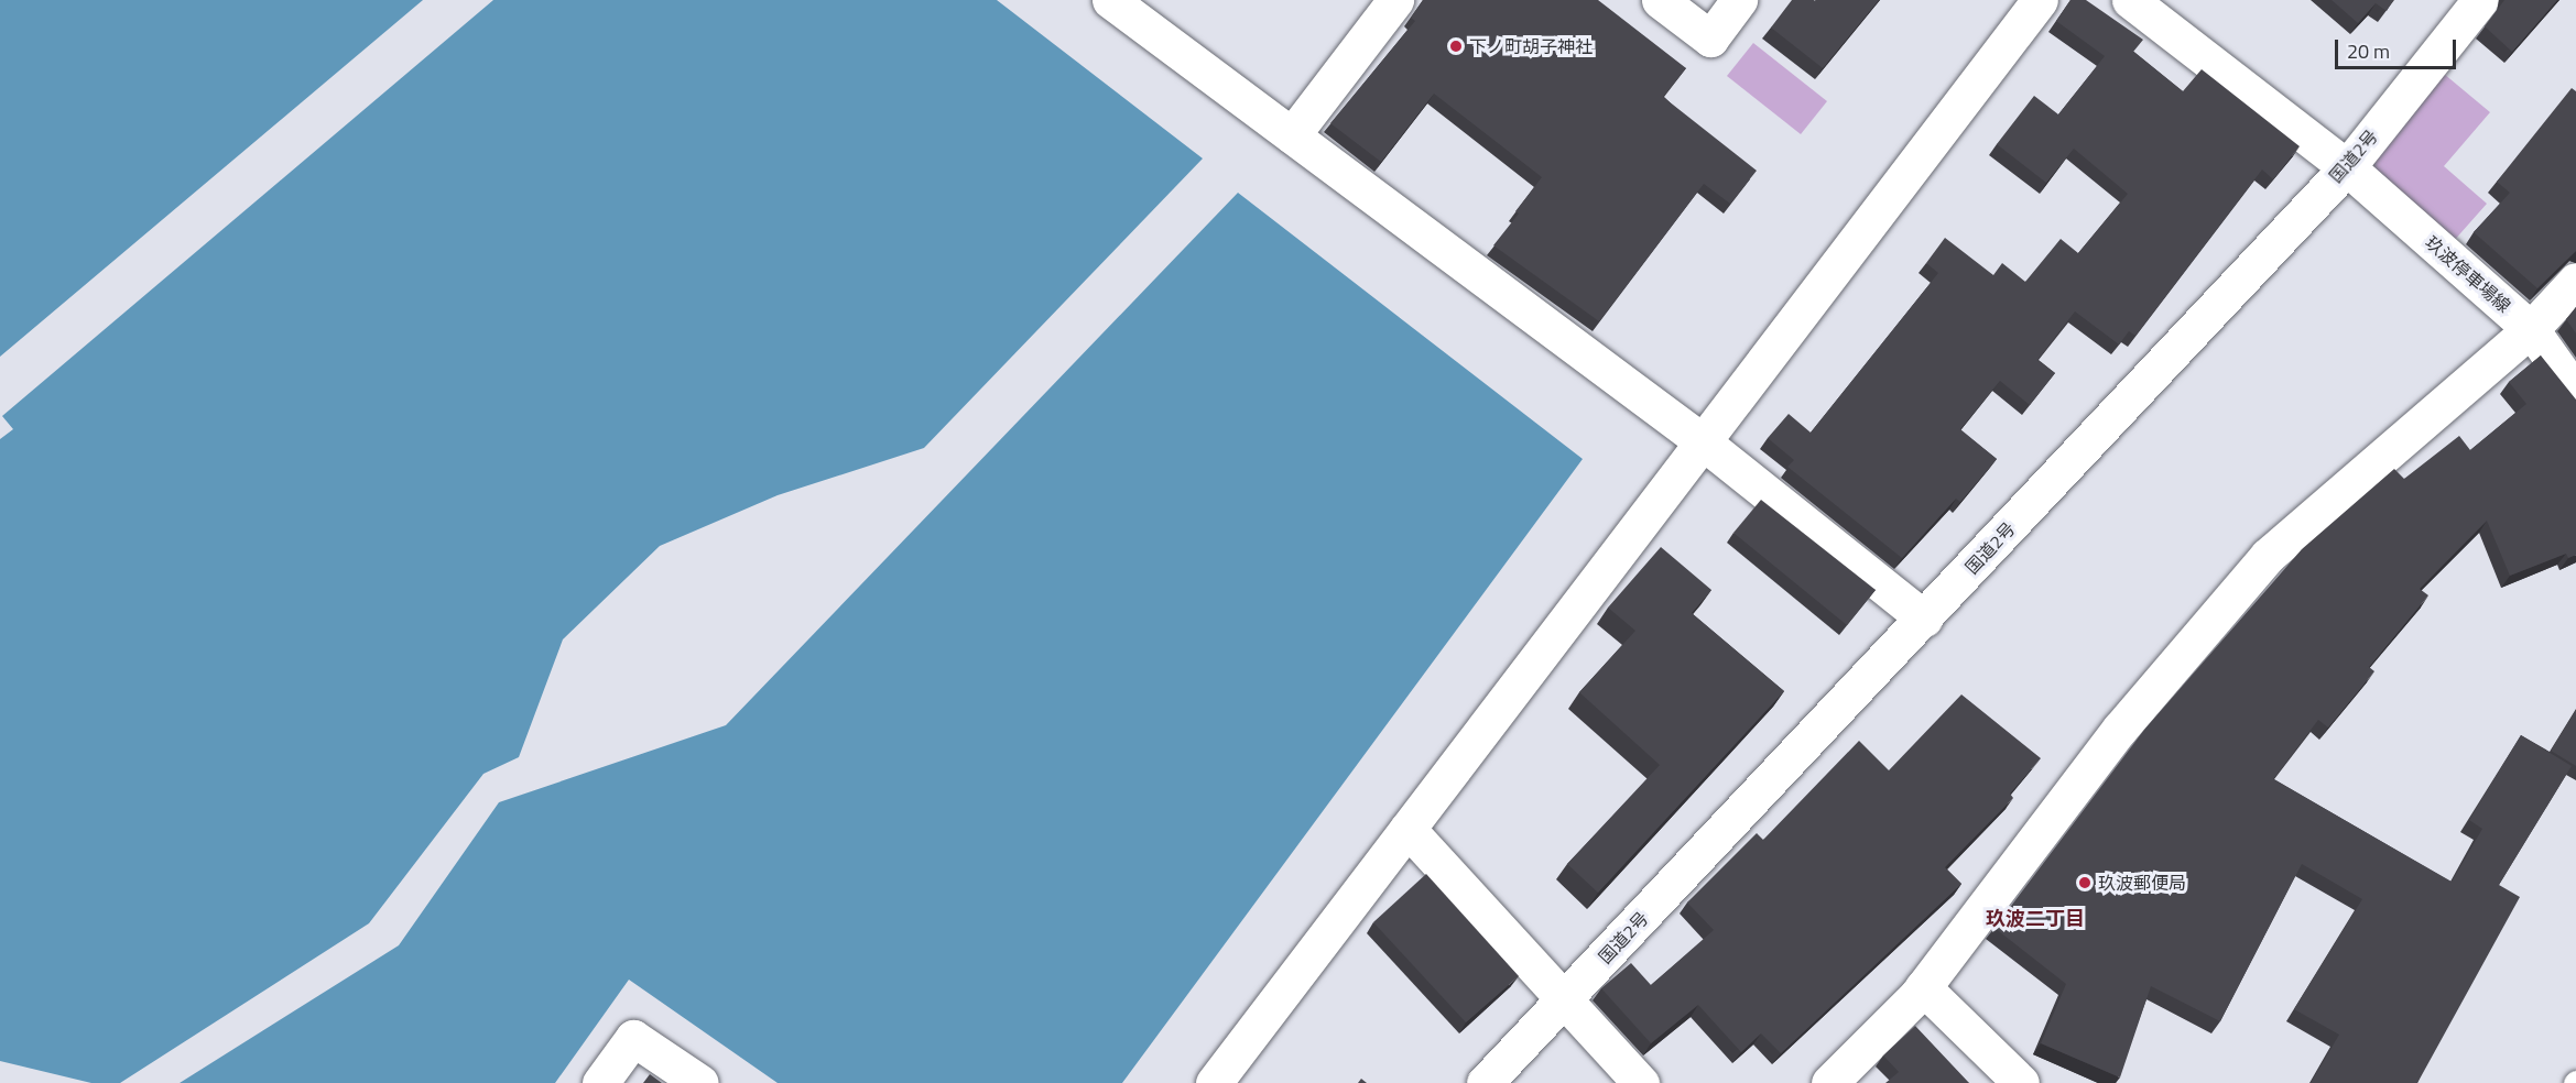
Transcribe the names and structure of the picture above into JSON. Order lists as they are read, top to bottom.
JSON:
{
  "streets": {
    "main road": ["国道2号", "玖波停車場線"]
  },
  "crossings": [
    ["国道2号", "玖波停車場線"]
  ],
  "districts": ["玖波二丁目"],
  "places": ["下ノ町胡子神社", "玖波郵便局"],
  "scale_bar": "20 m"
}
